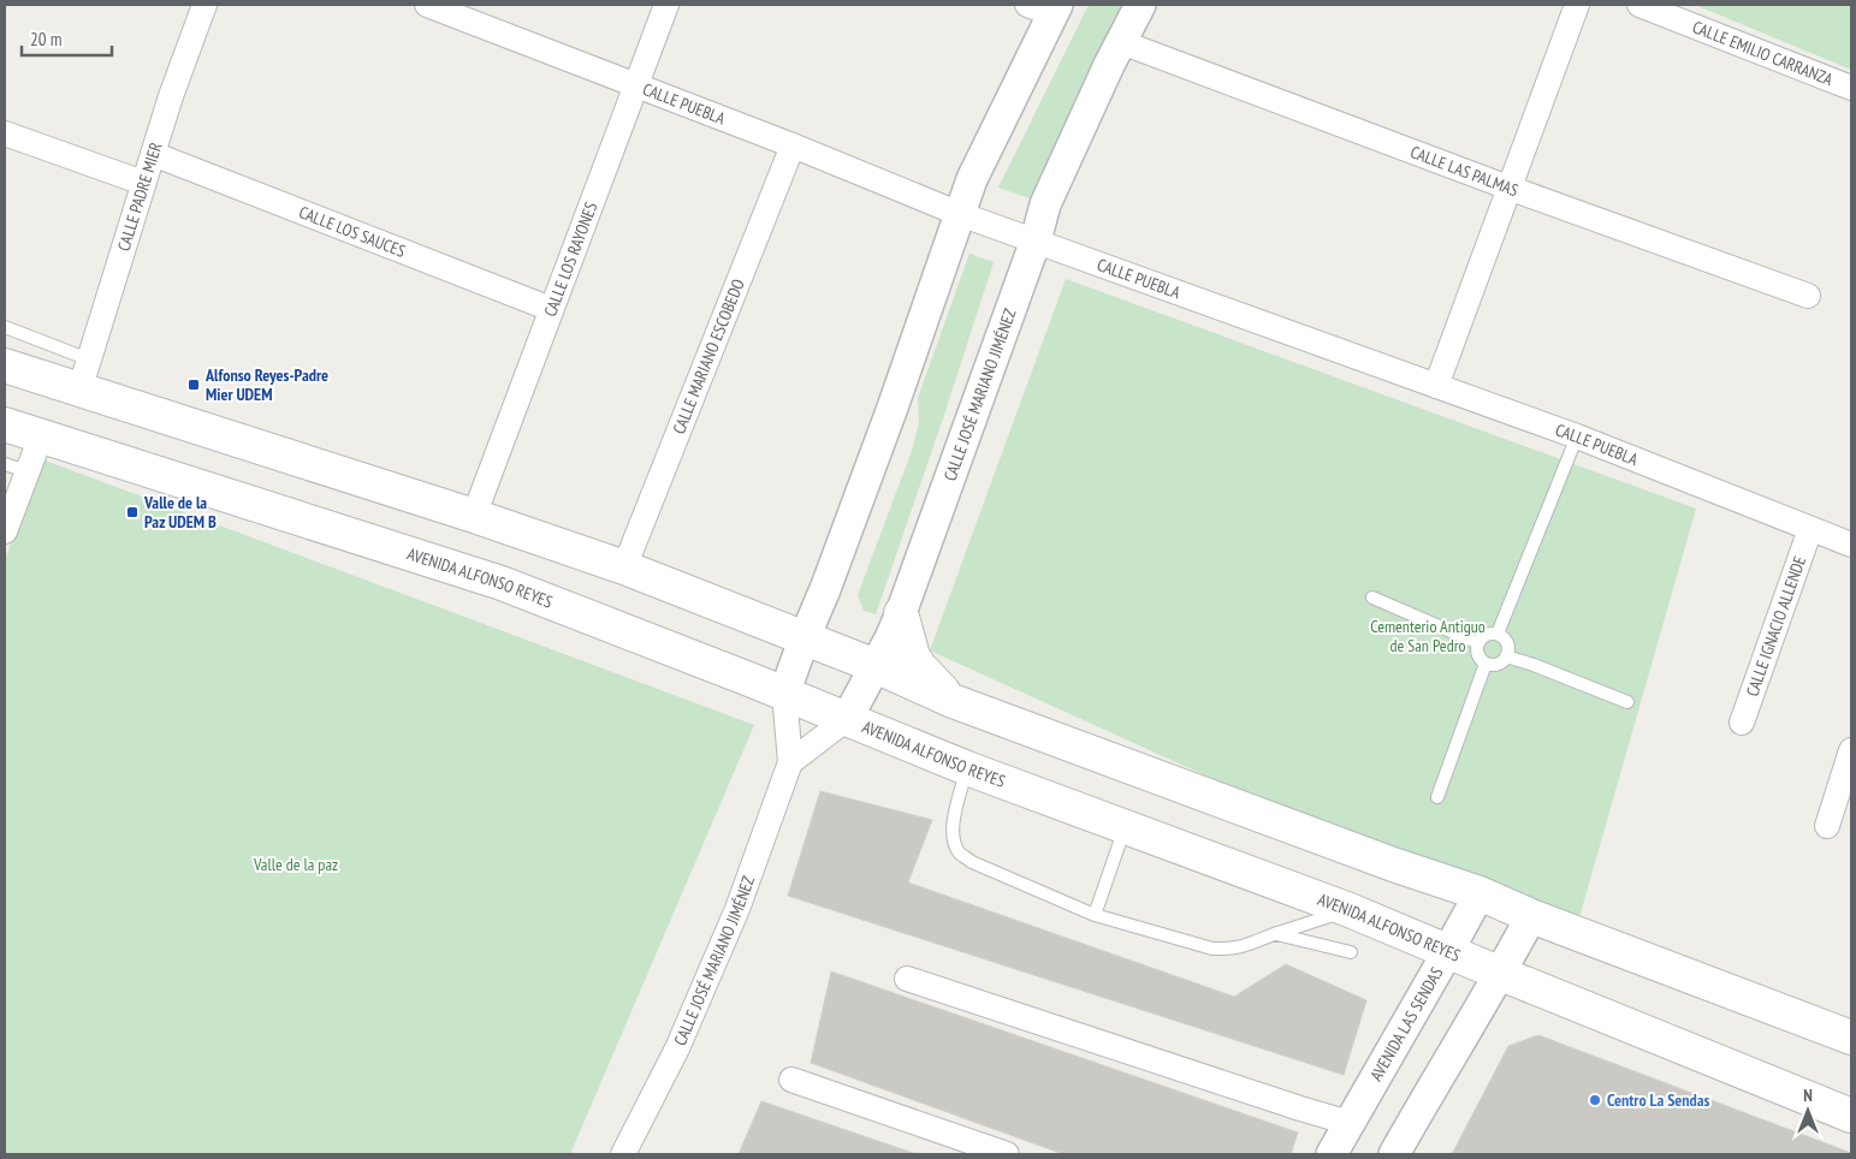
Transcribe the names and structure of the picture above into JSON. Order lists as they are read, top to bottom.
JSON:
{
  "streets": {
    "main road": ["AVENIDA ALFONSO REYES"],
    "street": [
      "CALLE EMILIO CARRANZA",
      "CALLE PUEBLA",
      "CALLE LAS PALMAS",
      "CALLE PADRE MIER",
      "CALLE LOS SAUCES",
      "CALLE LOS RAYONES",
      "CALLE MARIANO ESCOBEDO",
      "CALLE JOSÉ MARIANO JIMÉNEZ",
      "CALLE IGNACIO ALLENDE",
      "AVENIDA LAS SENDAS"
    ]
  },
  "crossings": [
    ["CALLE PUEBLA", "CALLE LOS RAYONES"],
    ["CALLE PUEBLA", "CALLE MARIANO ESCOBEDO"],
    ["CALLE PUEBLA", "CALLE JOSÉ MARIANO JIMÉNEZ"],
    ["CALLE PUEBLA", "CALLE IGNACIO ALLENDE"],
    ["CALLE LAS PALMAS", "CALLE JOSÉ MARIANO JIMÉNEZ"],
    ["CALLE PADRE MIER", "CALLE LOS SAUCES"],
    ["CALLE LOS SAUCES", "CALLE LOS RAYONES"],
    ["CALLE JOSÉ MARIANO JIMÉNEZ", "AVENIDA ALFONSO REYES"],
    ["AVENIDA ALFONSO REYES", "AVENIDA LAS SENDAS"]
  ],
  "parks": ["Cementerio Antiguo de San Pedro", "Valle de la paz"],
  "places": {
    "transit": ["Alfonso Reyes-Padre Mier UDEM", "Valle de la Paz UDEM B"],
    "other": ["Centro La Sendas"]
  },
  "scale_bar": "20 m",
  "north": "top"
}
